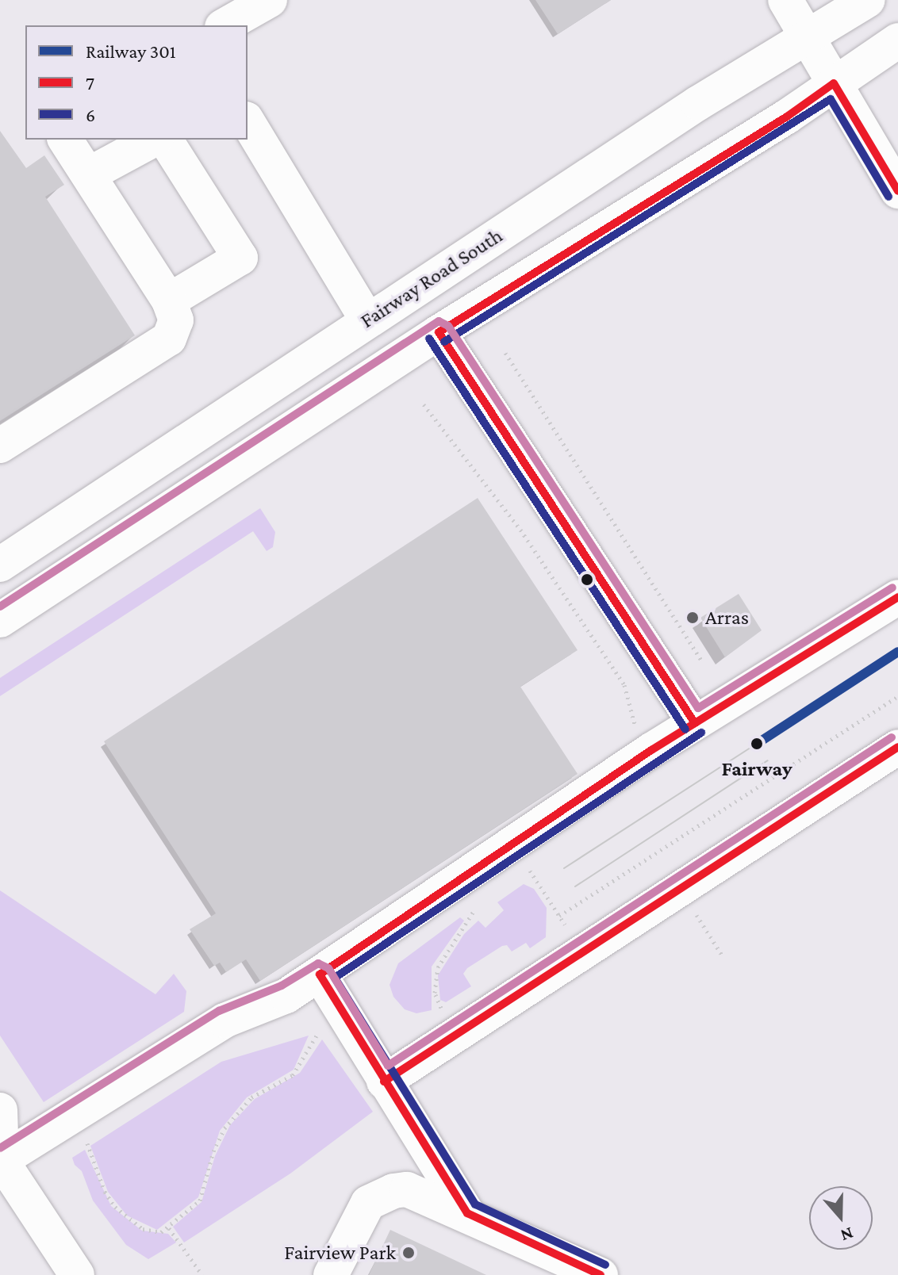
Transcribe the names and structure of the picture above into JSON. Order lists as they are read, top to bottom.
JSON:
{
  "streets": {
    "main road": ["Fairway Road South"]
  },
  "places": ["Arras", "Fairway", "Fairview Park"],
  "lines": ["transit line 7", "transit line 6", "rail line 301"],
  "legend": ["Railway 301", "7", "6"],
  "north": "bottom"
}
